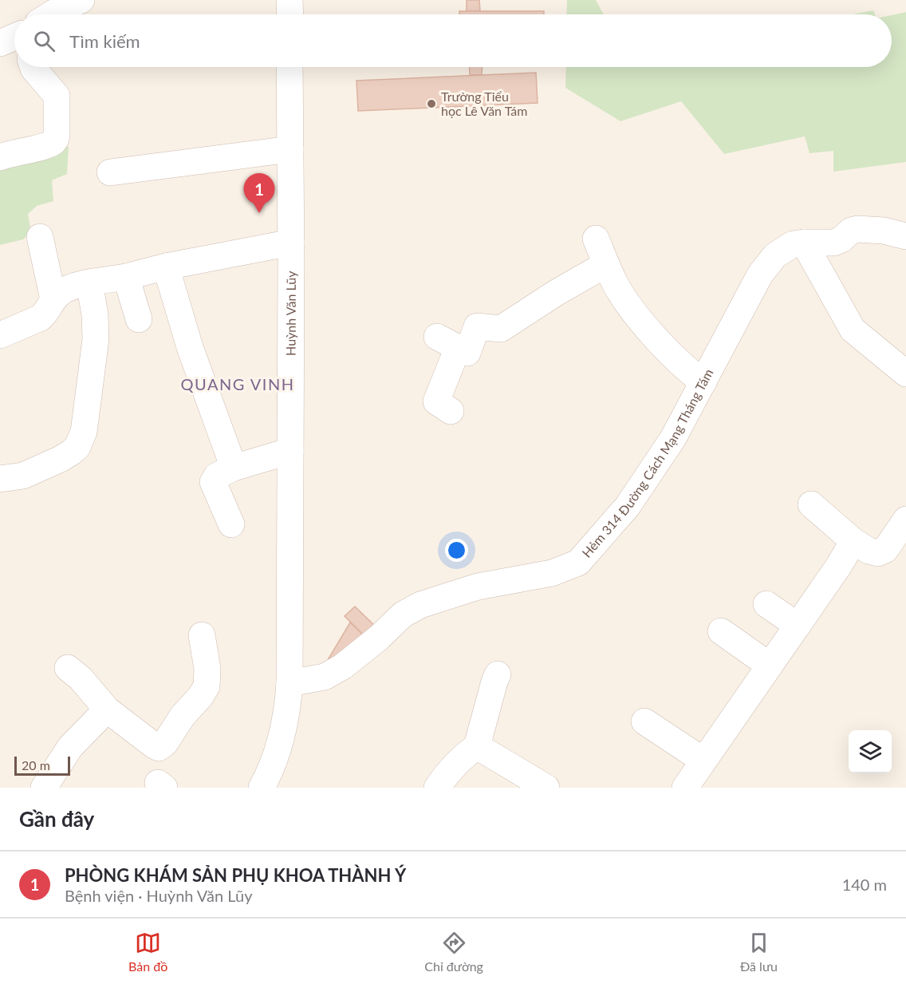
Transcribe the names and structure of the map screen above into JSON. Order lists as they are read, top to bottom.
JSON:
{
  "streets": {
    "street": ["Huỳnh Văn Lũy", "Hẻm 314 Đường Cách Mạng Tháng Tám"]
  },
  "crossings": [
    ["Huỳnh Văn Lũy", "Hẻm 314 Đường Cách Mạng Tháng Tám"]
  ],
  "districts": ["QUANG VINH"],
  "places": ["Trường Tiểu học Lê Văn Tám"],
  "scale_bar": "20 m",
  "page": {
    "search": "Tìm kiếm",
    "pins": "1",
    "scale": "20 m",
    "heading": "Gần đây",
    "list": [
      {
        "mark": "1",
        "name": "PHÒNG KHÁM SẢN PHỤ KHOA THÀNH Ý",
        "note": "Bệnh viện · Huỳnh Văn Lũy",
        "value": "140 m"
      }
    ],
    "nav": ["Bản đồ", "Chỉ đường", "Đã lưu"]
  }
}
